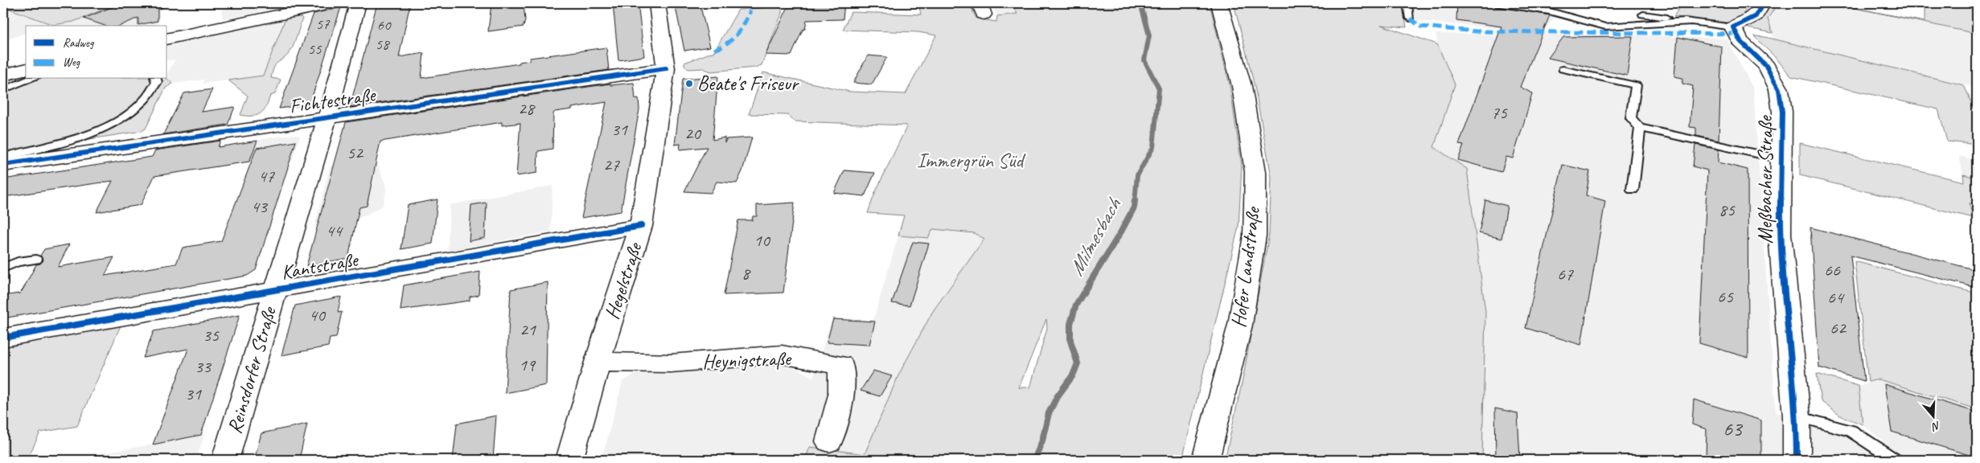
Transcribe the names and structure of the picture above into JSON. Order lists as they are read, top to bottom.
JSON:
{
  "streets": {
    "street": [
      "Fichtestraße",
      "Meßbacher Straße",
      "Kantstraße",
      "Hofer Landstraße",
      "Hegelstraße",
      "Heynigstraße",
      "Reinsdorfer Straße"
    ]
  },
  "crossings": [
    ["Fichtestraße", "Hegelstraße"],
    ["Fichtestraße", "Reinsdorfer Straße"],
    ["Kantstraße", "Hegelstraße"],
    ["Kantstraße", "Reinsdorfer Straße"],
    ["Hegelstraße", "Heynigstraße"]
  ],
  "water": ["Milmesbach"],
  "parks": ["Immergrün Süd"],
  "places": ["Beate's Friseur"],
  "house_numbers": [
    "57",
    "60",
    "58",
    "55",
    "28",
    "75",
    "31",
    "20",
    "52",
    "27",
    "47",
    "43",
    "85",
    "44",
    "10",
    "66",
    "8",
    "67",
    "65",
    "64",
    "40",
    "62",
    "21",
    "35",
    "19",
    "33",
    "31",
    "63"
  ],
  "legend": ["Radweg", "Weg"],
  "north": "bottom"
}
